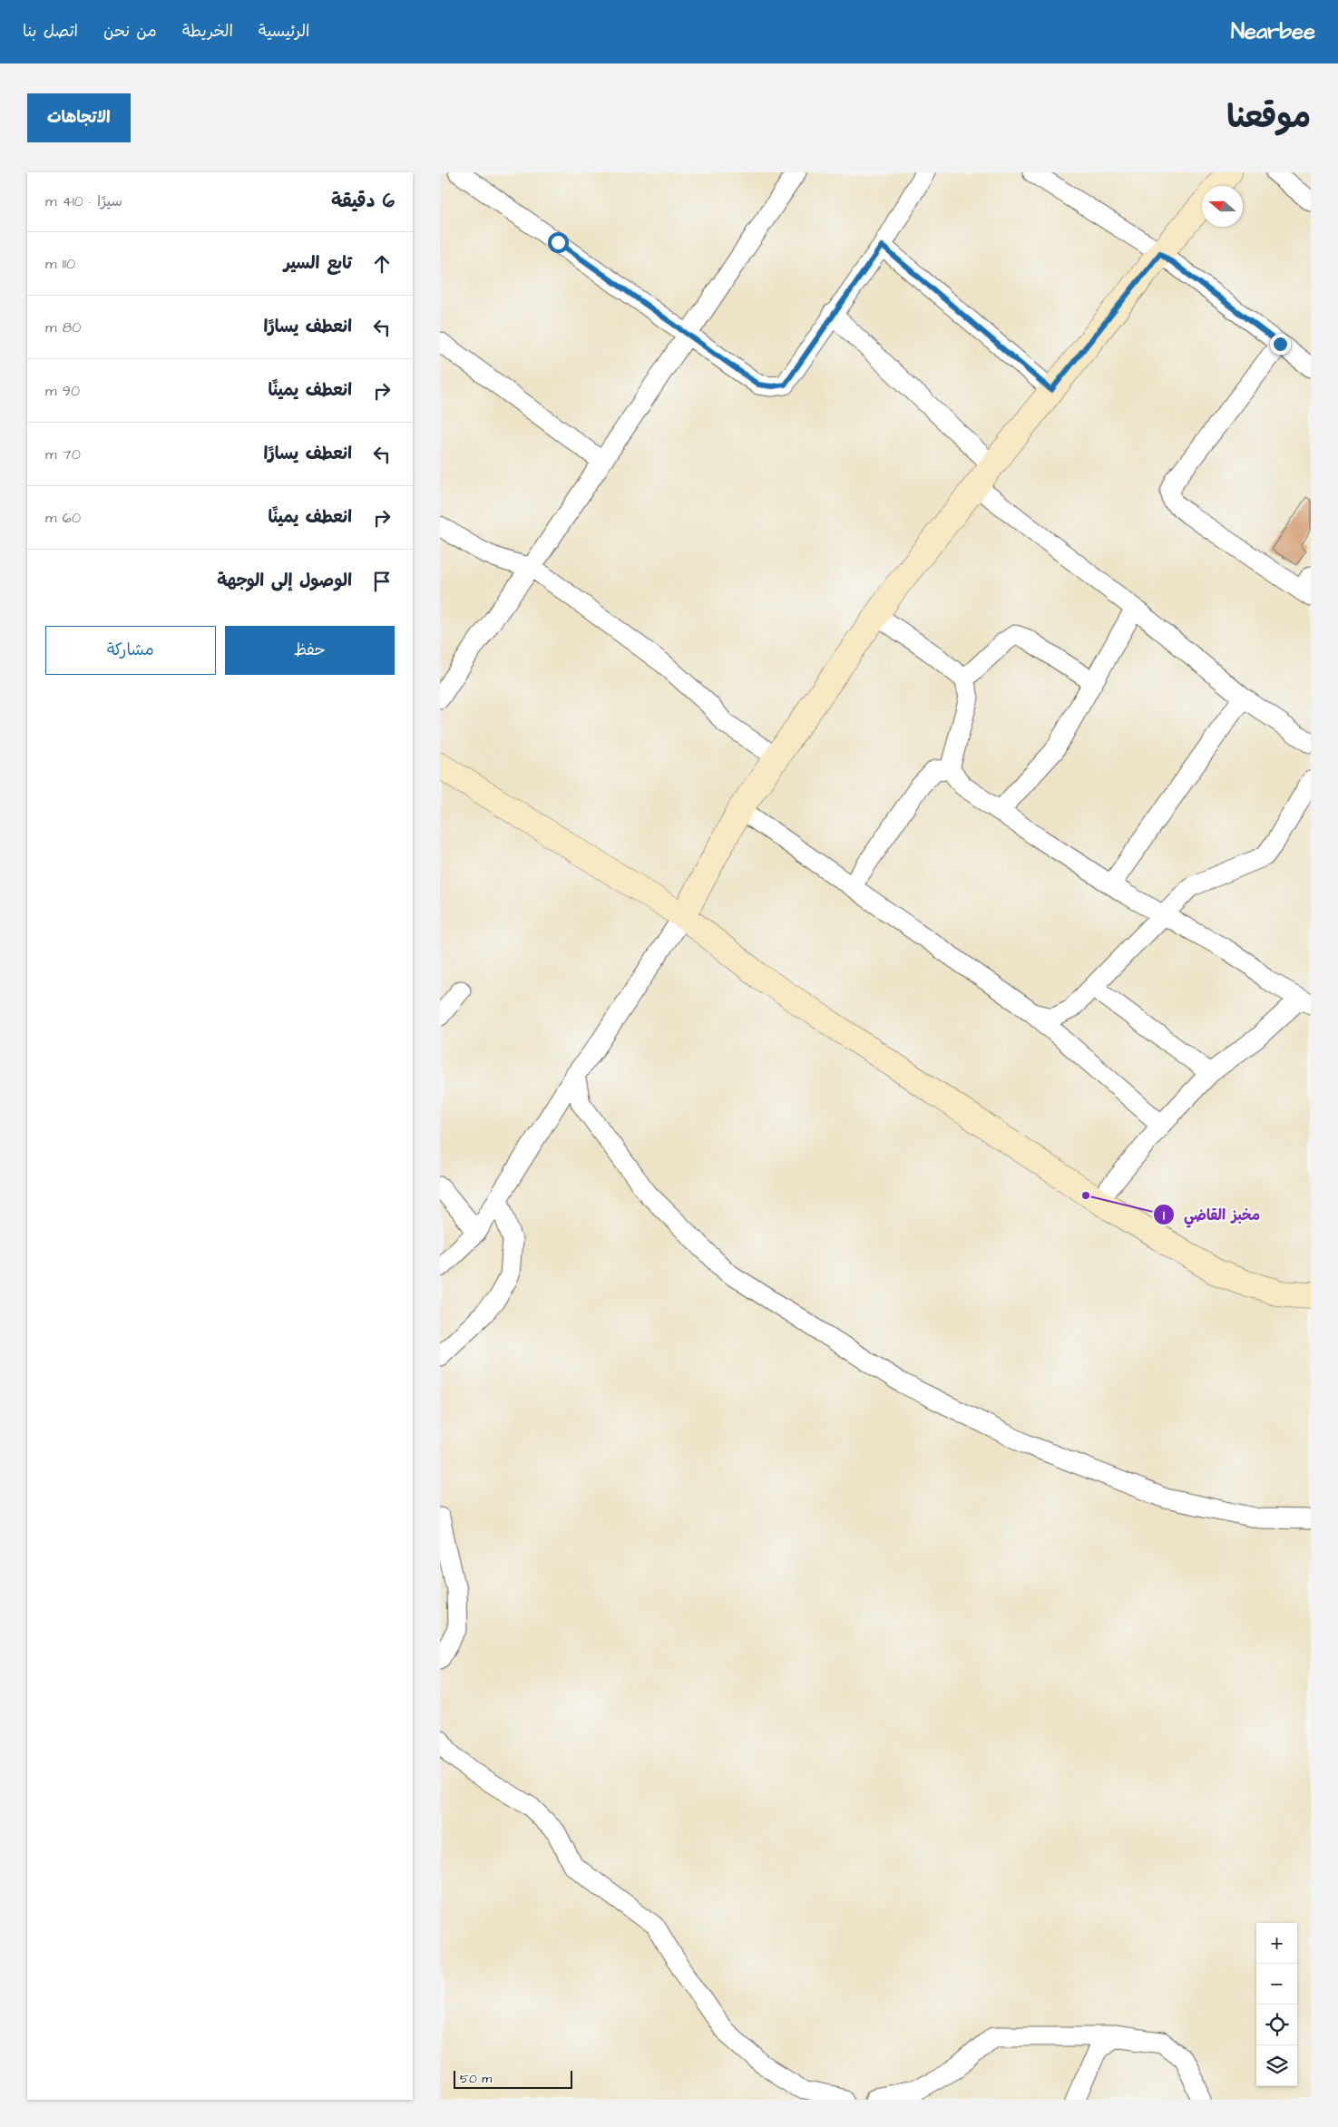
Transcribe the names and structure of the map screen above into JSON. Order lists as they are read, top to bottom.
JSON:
{
  "places": ["مخبز القاضي"],
  "scale_bar": "50 m",
  "north": "left",
  "page": {
    "header": "Nearbee",
    "nav": [
      "الرئيسية",
      "الخريطة",
      "من نحن",
      "اتصل بنا"
    ],
    "title": "موقعنا",
    "buttons": [
      "الاتجاهات",
      ["حفظ", "مشاركة"]
    ],
    "heading": ["6 دقيقة", "سيرًا · 410 m"],
    "list": [
      ["تابع السير", "110 m"],
      ["انعطف يسارًا", "80 m"],
      ["انعطف يمينًا", "90 m"],
      ["انعطف يسارًا", "70 m"],
      ["انعطف يمينًا", "60 m"],
      "الوصول إلى الوجهة"
    ],
    "map_buttons": ["+", "−"],
    "scale": "50 m"
  }
}
